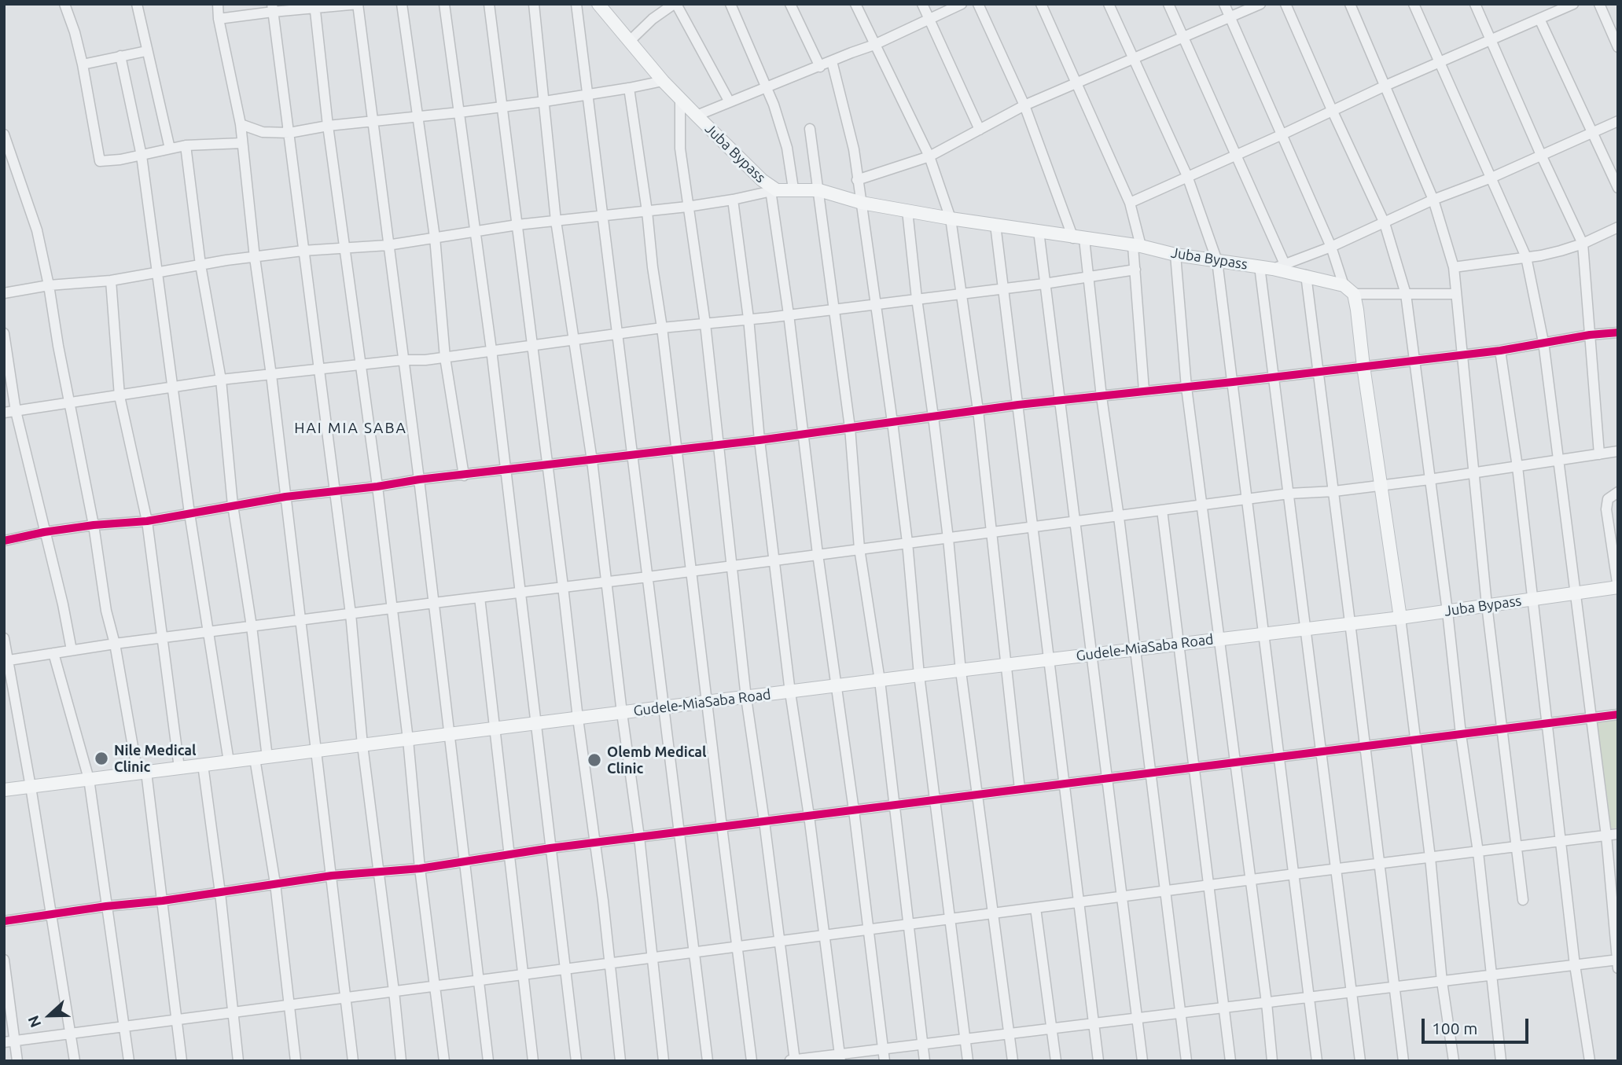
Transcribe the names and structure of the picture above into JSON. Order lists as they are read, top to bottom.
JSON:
{
  "streets": {
    "main road": ["Juba Bypass", "Gudele-MiaSaba Road"]
  },
  "crossings": [
    ["Juba Bypass", "Gudele-MiaSaba Road"]
  ],
  "districts": ["HAI MIA SABA"],
  "places": ["Nile Medical Clinic", "Olemb Medical Clinic"],
  "scale_bar": "100 m",
  "north": "left"
}
